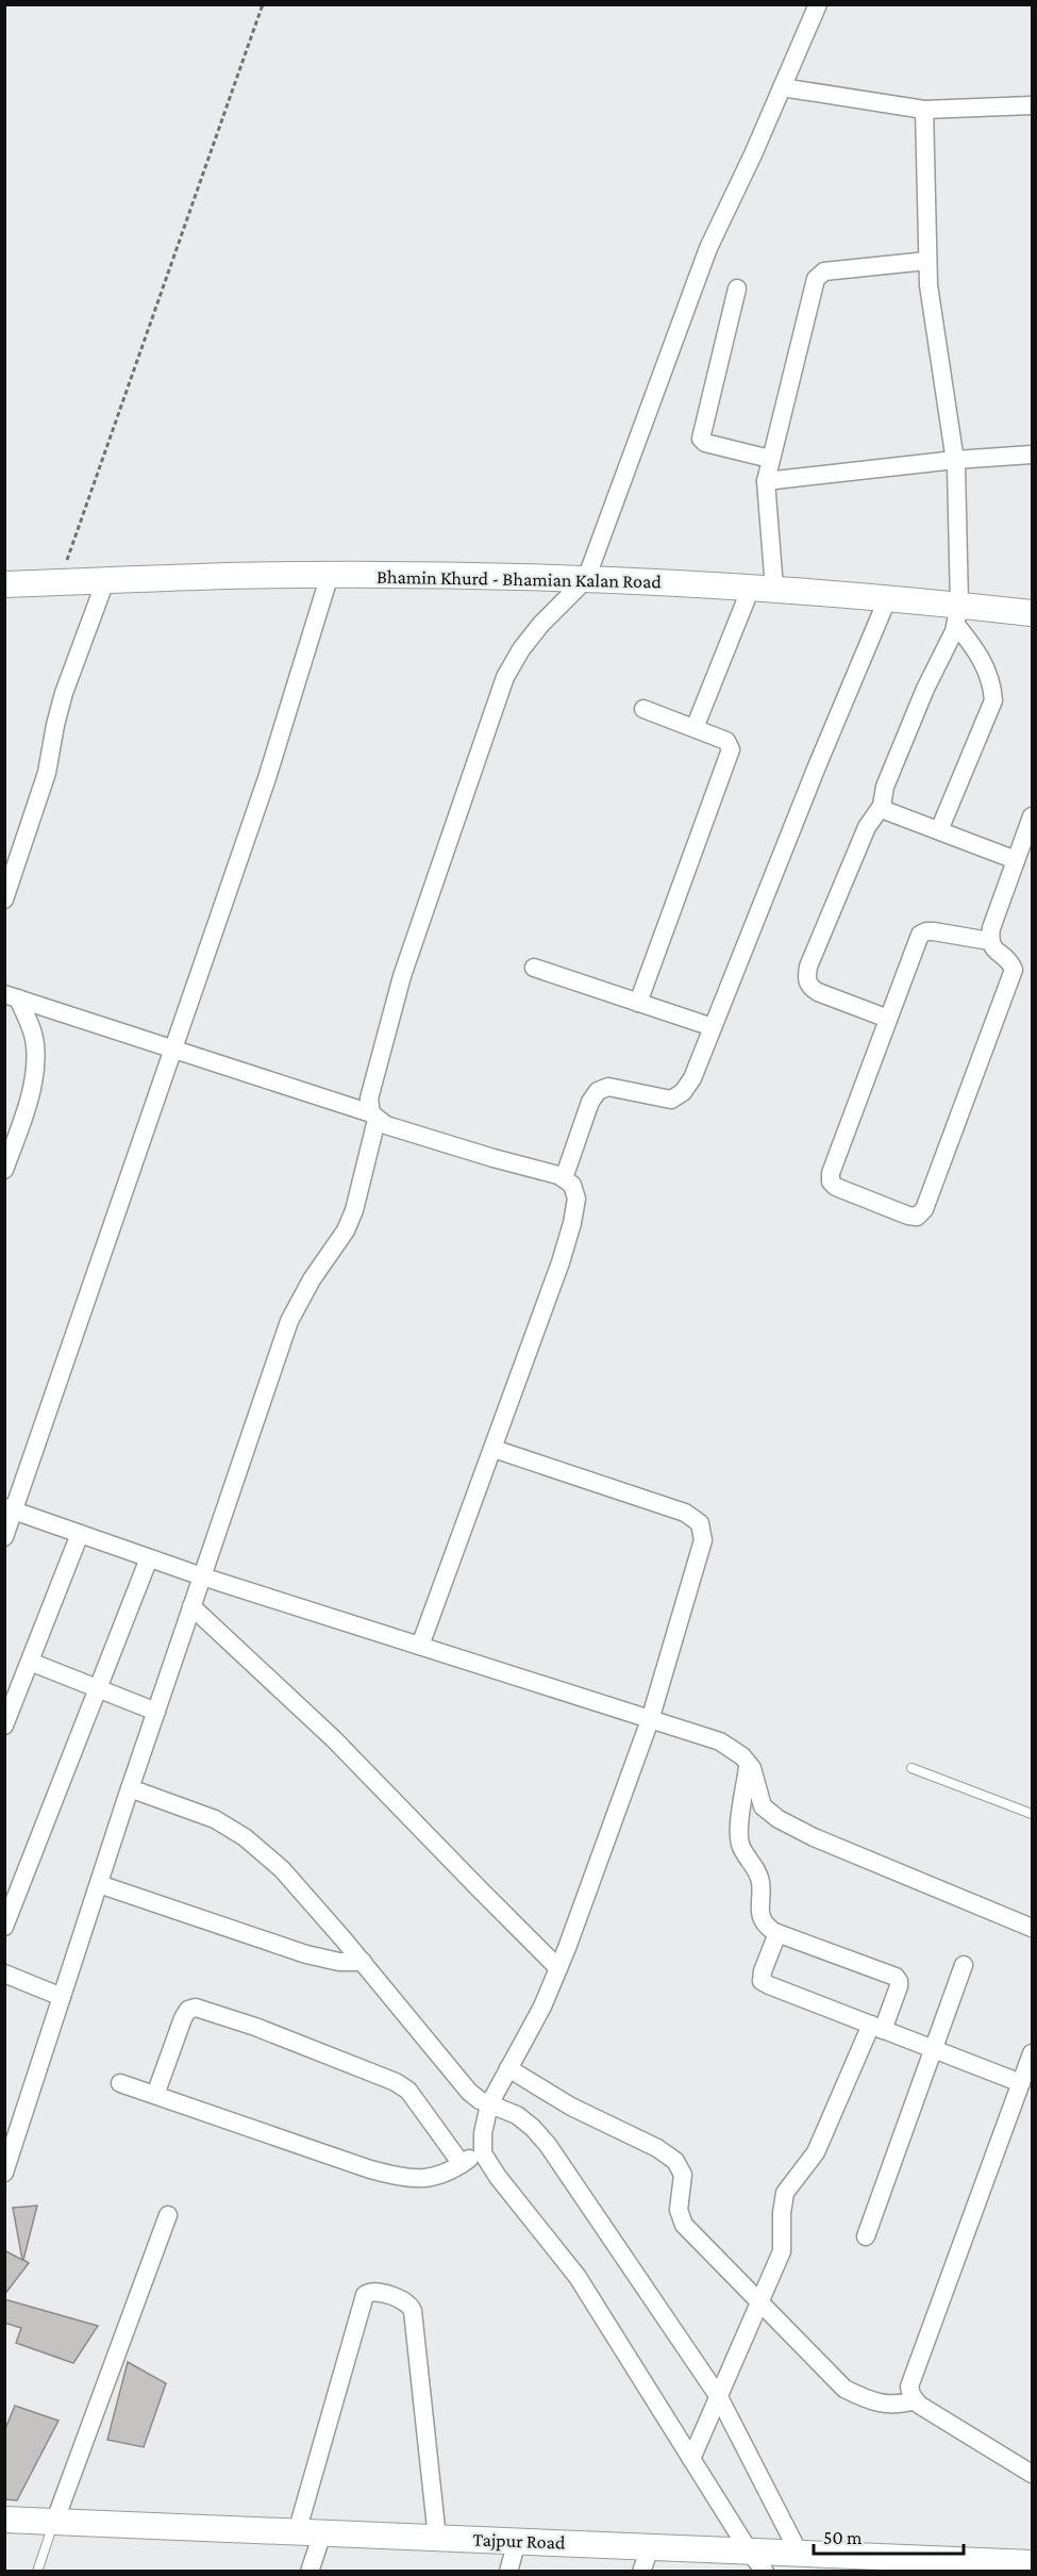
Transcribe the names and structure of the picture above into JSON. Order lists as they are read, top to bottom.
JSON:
{
  "streets": {
    "main road": ["Bhamin Khurd - Bhamian Kalan Road", "Tajpur Road"]
  },
  "scale_bar": "50 m"
}
